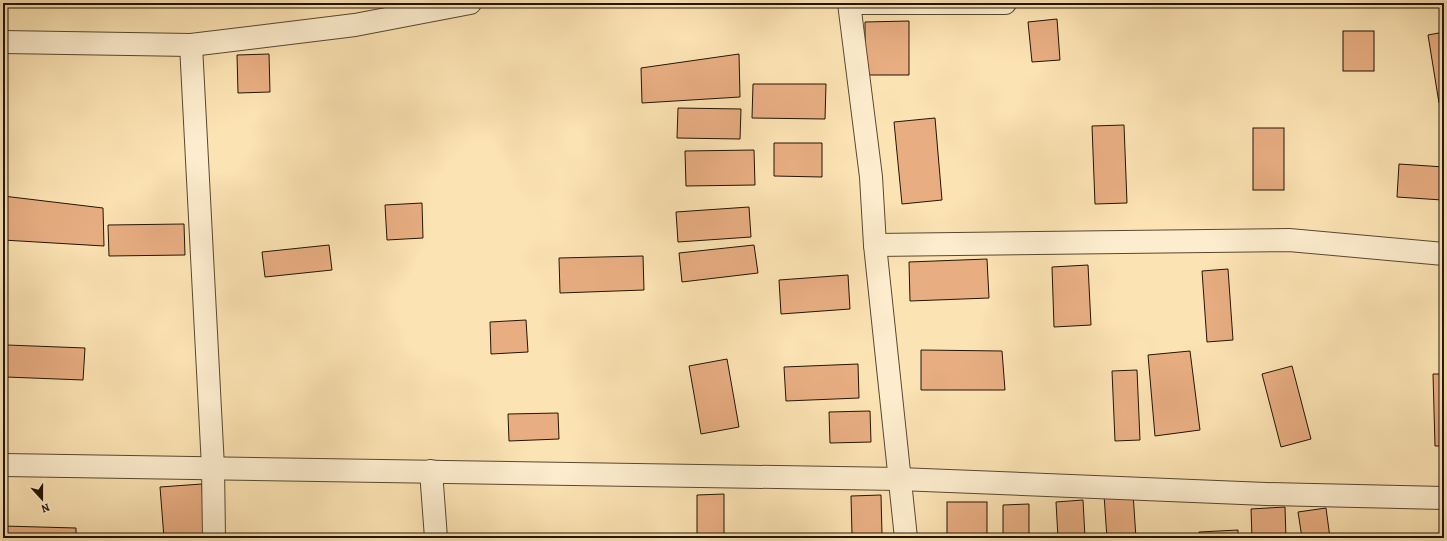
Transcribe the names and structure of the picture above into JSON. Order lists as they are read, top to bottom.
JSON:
{
  "north": "bottom"
}
